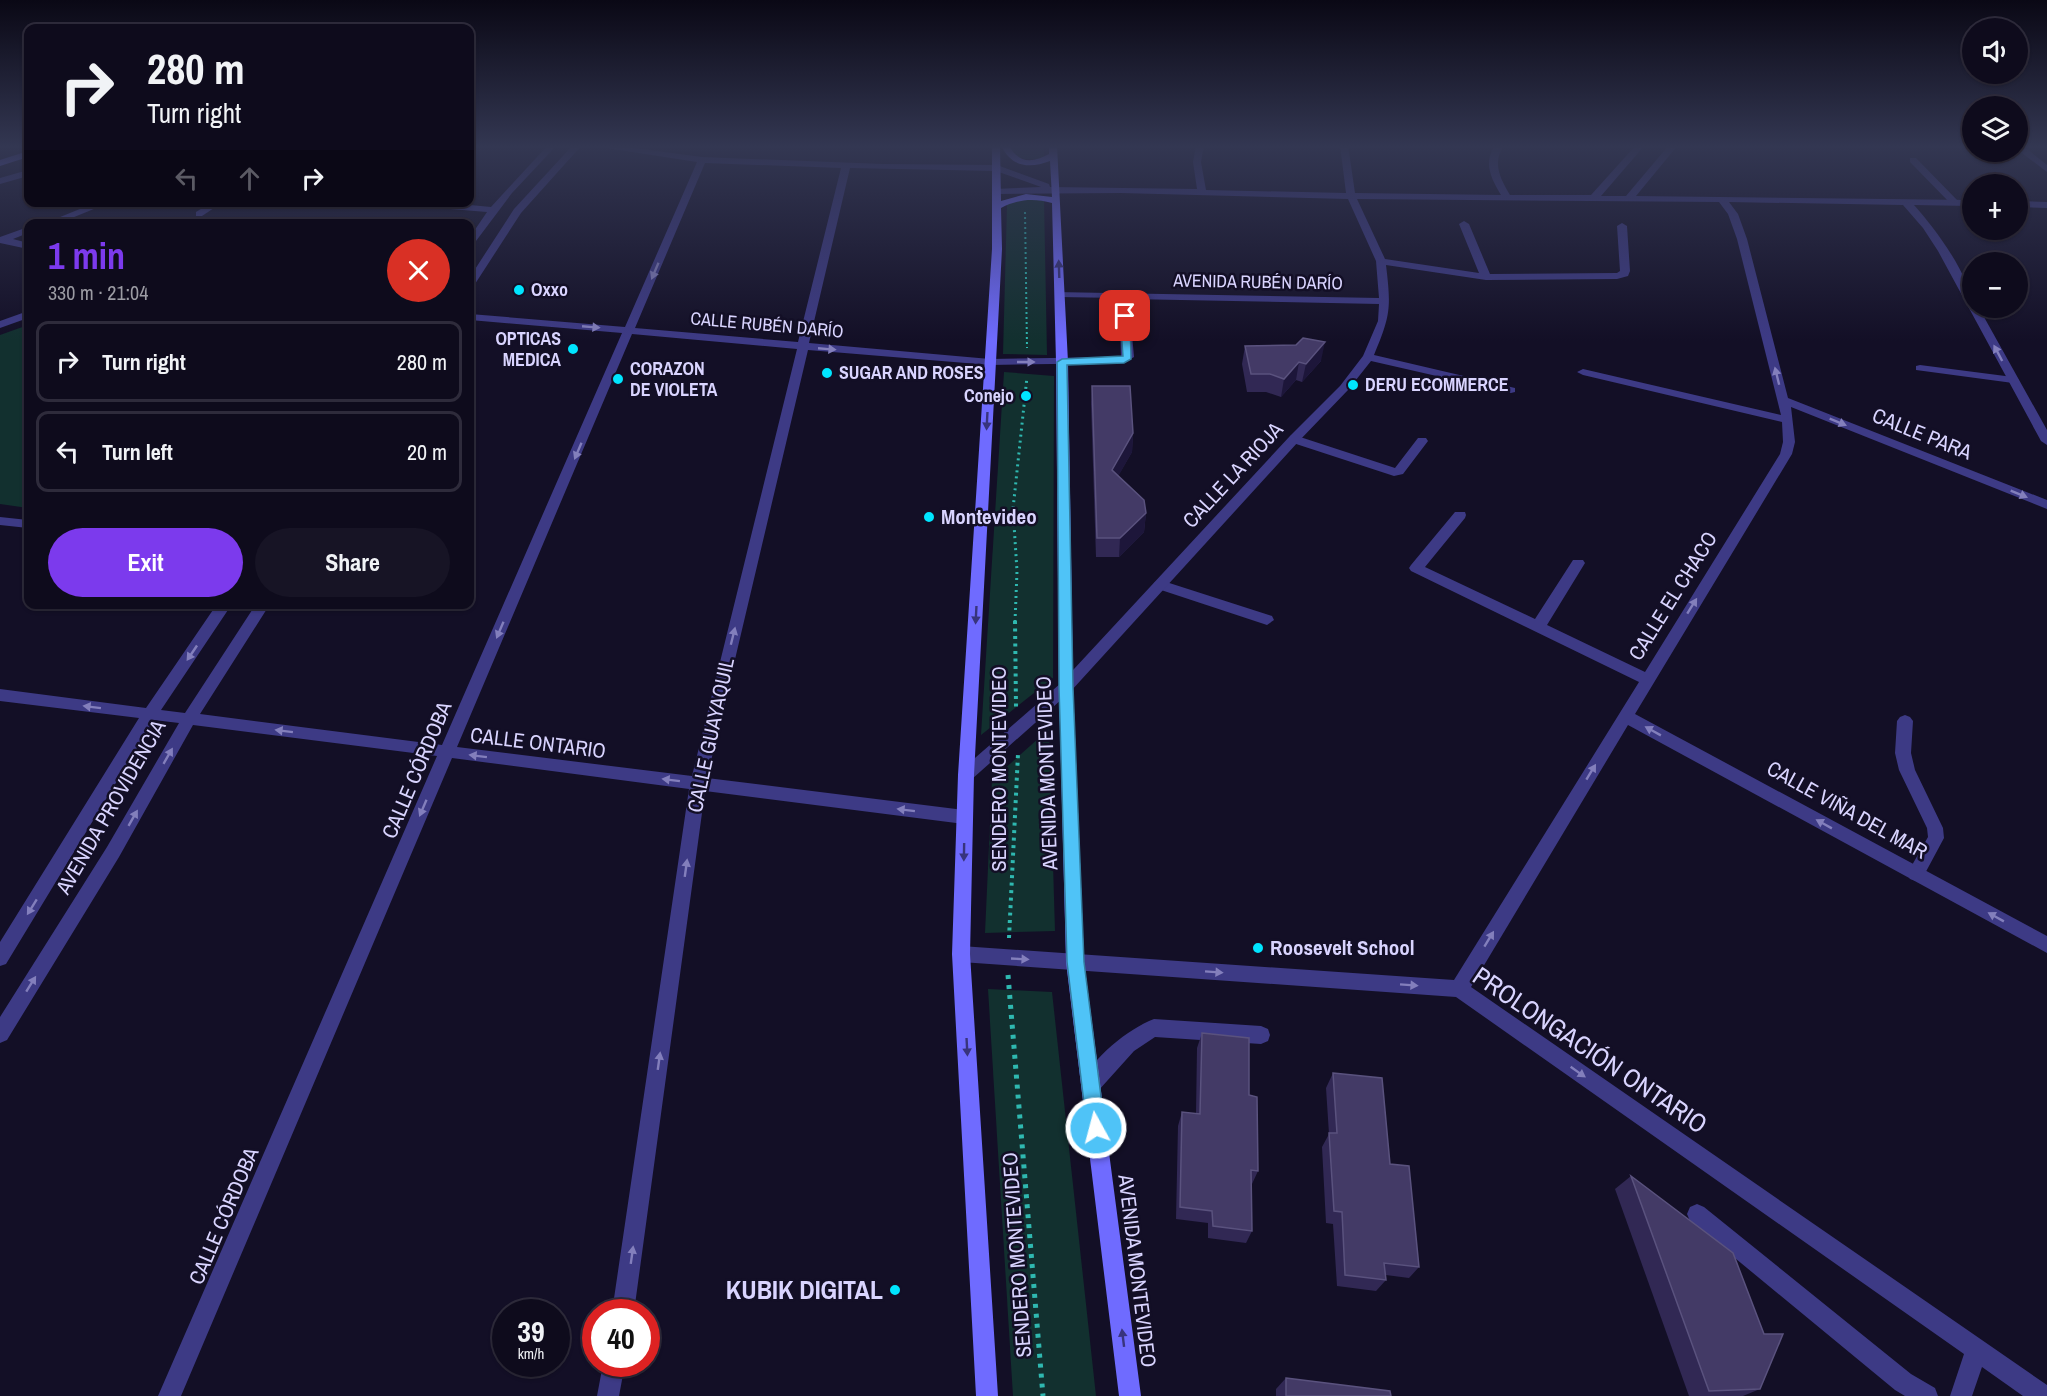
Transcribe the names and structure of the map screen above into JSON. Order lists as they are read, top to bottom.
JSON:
{
  "streets": {
    "street": [
      "AVENIDA RUBÉN DARÍO",
      "CALLE RUBÉN DARÍO",
      "CALLE PARA",
      "CALLE LA RIOJA",
      "CALLE EL CHACO",
      "CALLE GUAYAQUIL",
      "CALLE ONTARIO",
      "CALLE CÓRDOBA",
      "AVENIDA MONTEVIDEO",
      "AVENIDA PROVIDENCIA",
      "CALLE VIÑA DEL MAR",
      "PROLONGACIÓN ONTARIO"
    ],
    "path": ["SENDERO MONTEVIDEO"]
  },
  "crossings": [
    ["AVENIDA RUBÉN DARÍO", "CALLE RUBÉN DARÍO"],
    ["AVENIDA RUBÉN DARÍO", "CALLE LA RIOJA"],
    ["AVENIDA RUBÉN DARÍO", "AVENIDA MONTEVIDEO"],
    ["CALLE RUBÉN DARÍO", "CALLE GUAYAQUIL"],
    ["CALLE RUBÉN DARÍO", "SENDERO MONTEVIDEO"],
    ["CALLE RUBÉN DARÍO", "CALLE CÓRDOBA"],
    ["CALLE RUBÉN DARÍO", "AVENIDA MONTEVIDEO"],
    ["CALLE PARA", "CALLE EL CHACO"],
    ["CALLE LA RIOJA", "SENDERO MONTEVIDEO"],
    ["CALLE LA RIOJA", "AVENIDA MONTEVIDEO"],
    ["CALLE EL CHACO", "CALLE VIÑA DEL MAR"],
    ["CALLE EL CHACO", "PROLONGACIÓN ONTARIO"],
    ["CALLE GUAYAQUIL", "CALLE ONTARIO"],
    ["CALLE ONTARIO", "CALLE CÓRDOBA"],
    ["CALLE ONTARIO", "AVENIDA PROVIDENCIA"],
    ["SENDERO MONTEVIDEO", "PROLONGACIÓN ONTARIO"],
    ["AVENIDA MONTEVIDEO", "PROLONGACIÓN ONTARIO"]
  ],
  "one_way": [
    "CALLE RUBÉN DARÍO",
    "CALLE EL CHACO",
    "CALLE GUAYAQUIL",
    "CALLE ONTARIO",
    "CALLE CÓRDOBA",
    "CALLE VIÑA DEL MAR",
    "PROLONGACIÓN ONTARIO"
  ],
  "places": [
    "Oxxo",
    "OPTICAS MEDICA",
    "SUGAR AND ROSES",
    "CORAZON DE VIOLETA",
    "DERU ECOMMERCE",
    "Conejo",
    "Montevideo",
    "Roosevelt School",
    "KUBIK DIGITAL"
  ],
  "page": {
    "map_buttons": ["+", "−"],
    "turn": ["280 m", "Turn right"],
    "heading": ["1 min", "330 m · 21:04"],
    "list": [
      {
        "name": "Turn right",
        "value": "280 m"
      },
      {
        "name": "Turn left",
        "value": "20 m"
      }
    ],
    "buttons": ["Exit", "Share"],
    "speed": "39 km/h",
    "limit": "40"
  }
}
